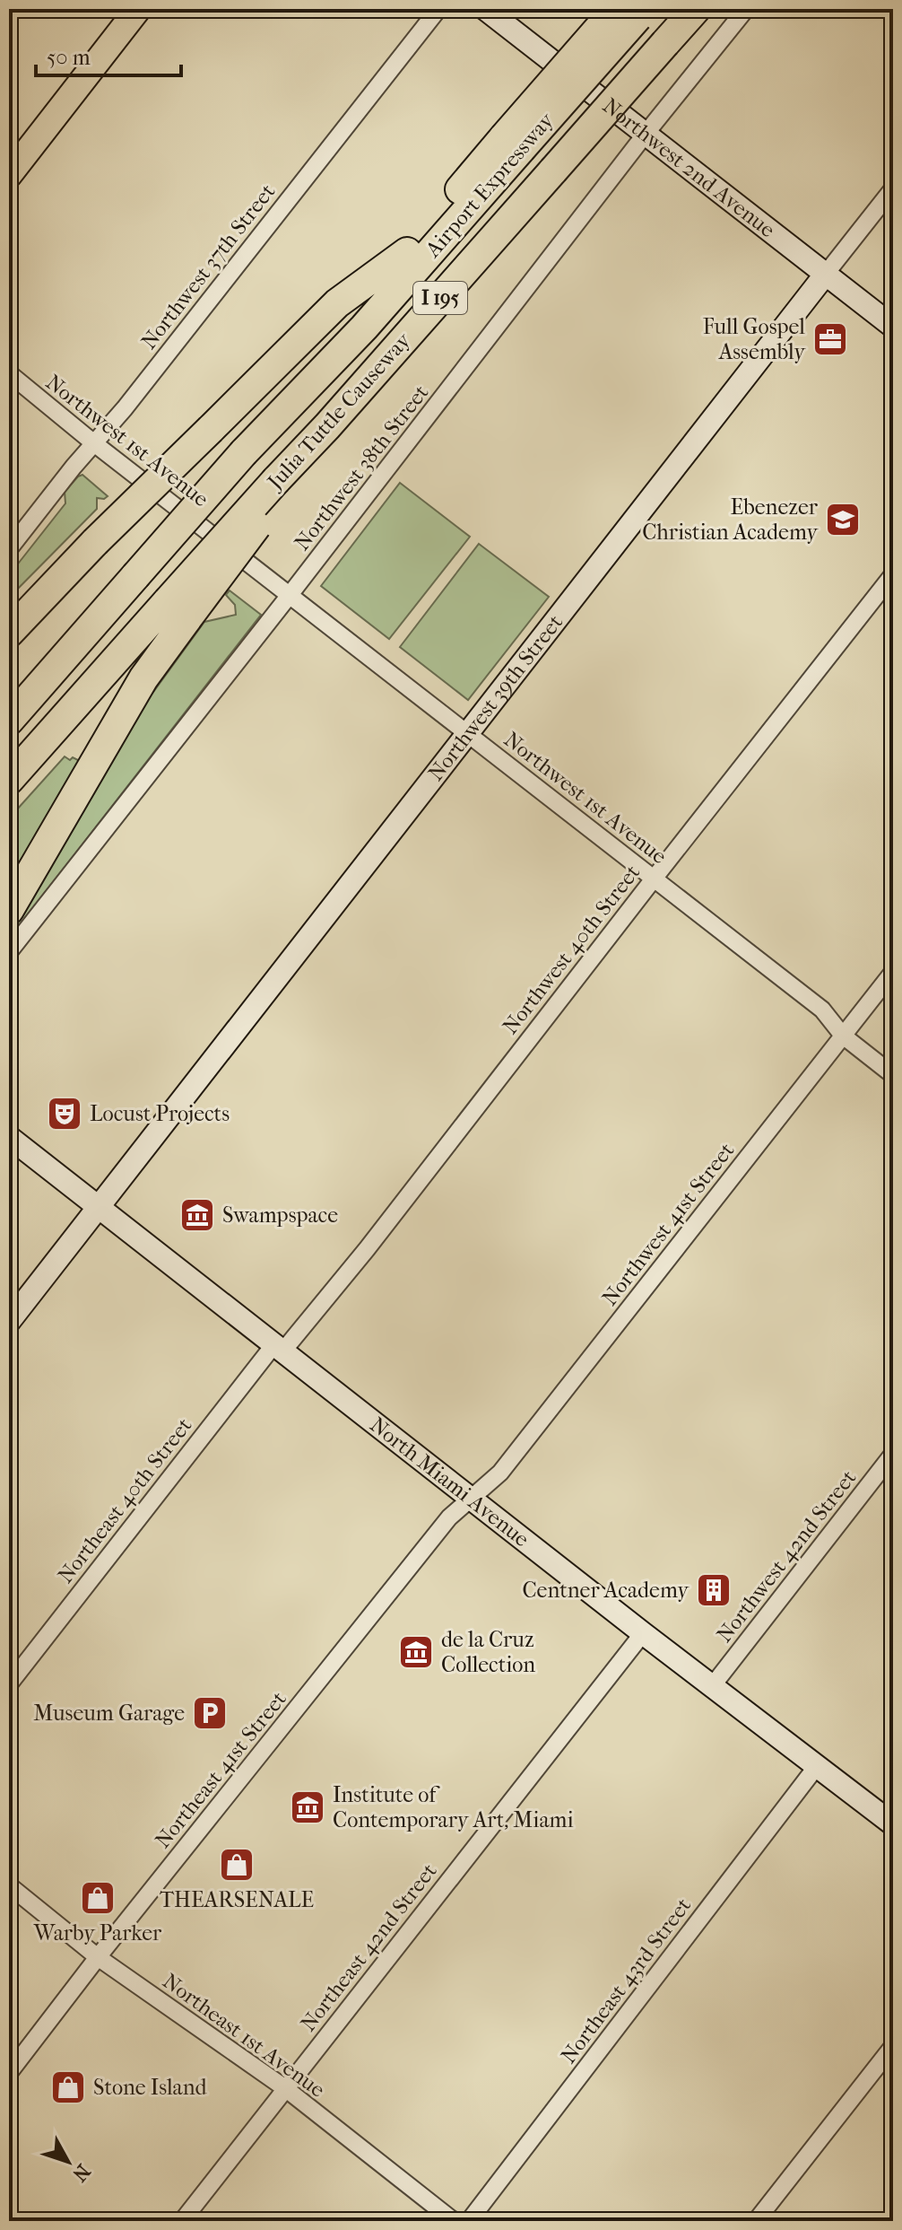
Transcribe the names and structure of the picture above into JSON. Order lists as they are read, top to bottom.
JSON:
{
  "streets": {
    "highway": ["Airport Expressway", "I 195", "Julia Tuttle Causeway"],
    "street": [
      "Northwest 2nd Avenue",
      "Northwest 37th Street",
      "Northwest 1st Avenue",
      "Northwest 38th Street",
      "Northwest 39th Street",
      "Northwest 40th Street",
      "Northwest 41st Street",
      "North Miami Avenue",
      "Northeast 40th Street",
      "Northwest 42nd Street",
      "Northeast 41st Street",
      "Northeast 42nd Street",
      "Northeast 43rd Street",
      "Northeast 1st Avenue"
    ]
  },
  "crossings": [
    ["Northwest 2nd Avenue", "Northwest 38th Street"],
    ["Northwest 2nd Avenue", "Northwest 39th Street"],
    ["Airport Expressway", "Julia Tuttle Causeway"],
    ["Northwest 37th Street", "Northwest 1st Avenue"],
    ["Northwest 1st Avenue", "Northwest 38th Street"],
    ["Northwest 1st Avenue", "Northwest 39th Street"],
    ["Northwest 1st Avenue", "Northwest 40th Street"],
    ["Northwest 1st Avenue", "Northwest 41st Street"],
    ["Northwest 39th Street", "North Miami Avenue"],
    ["Northwest 40th Street", "North Miami Avenue"],
    ["Northwest 40th Street", "Northeast 40th Street"],
    ["Northwest 41st Street", "North Miami Avenue"],
    ["Northwest 41st Street", "Northeast 41st Street"],
    ["North Miami Avenue", "Northeast 40th Street"],
    ["North Miami Avenue", "Northwest 42nd Street"],
    ["North Miami Avenue", "Northeast 41st Street"],
    ["North Miami Avenue", "Northeast 42nd Street"],
    ["North Miami Avenue", "Northeast 43rd Street"],
    ["Northeast 41st Street", "Northeast 1st Avenue"],
    ["Northeast 42nd Street", "Northeast 1st Avenue"]
  ],
  "places": {
    "office": ["Full Gospel Assembly"],
    "school or university": ["Ebenezer Christian Academy"],
    "theatre": ["Locust Projects"],
    "museum": ["Swampspace", "de la Cruz Collection", "Institute of Contemporary Art, Miami"],
    "building": ["Centner Academy"],
    "parking": ["Museum Garage"],
    "shop": ["THEARSENALE", "Warby Parker", "Stone Island"]
  },
  "scale_bar": "50 m",
  "north": "bottom right"
}
